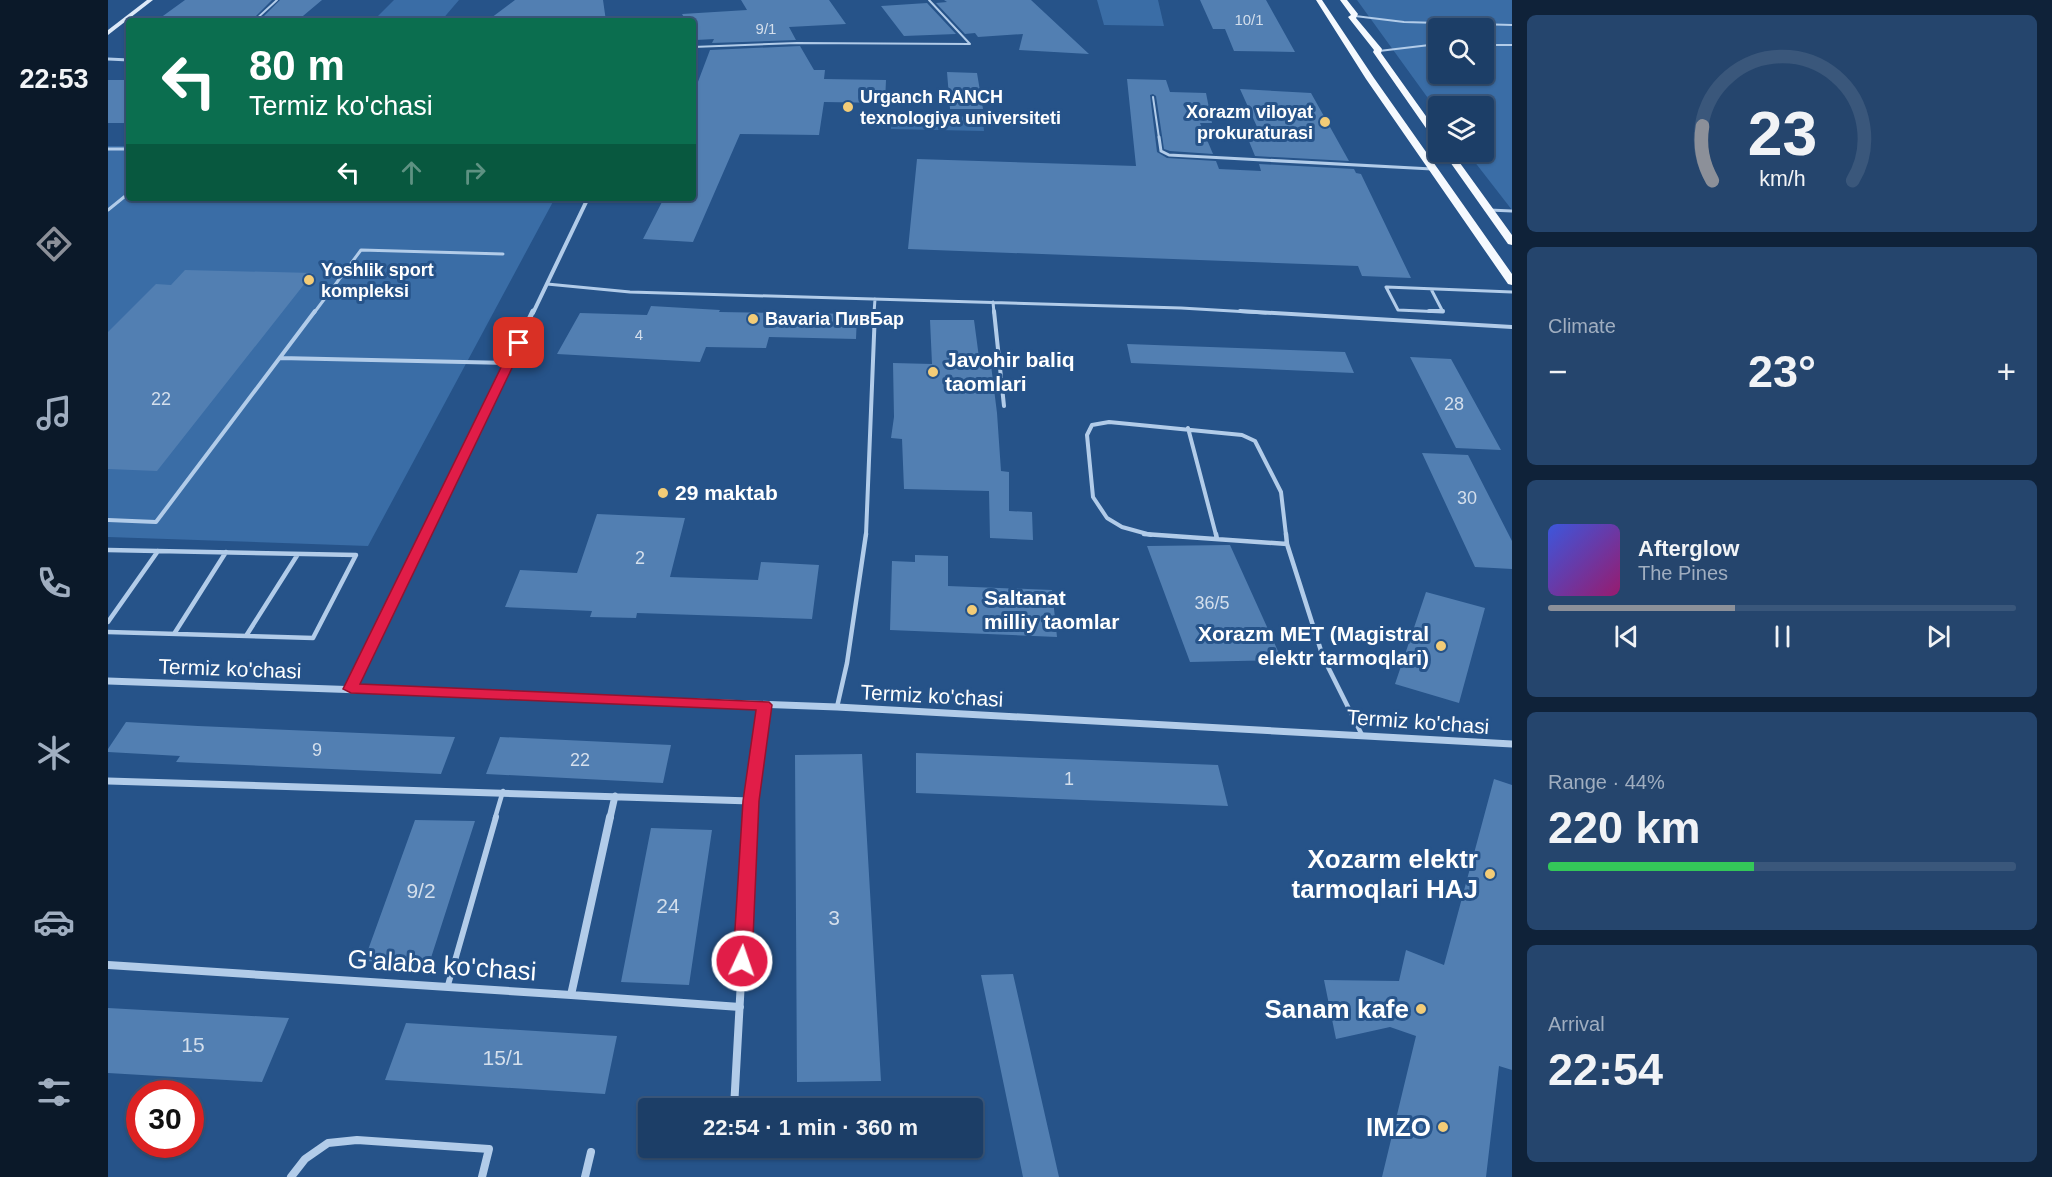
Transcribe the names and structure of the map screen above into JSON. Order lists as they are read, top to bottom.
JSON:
{
  "streets": {
    "street": ["Termiz ko'chasi", "G'alaba ko'chasi"]
  },
  "places": [
    "Urganch RANCH texnologiya universiteti",
    "Xorazm viloyat prokuraturasi",
    "Yoshlik sport kompleksi",
    "Bavaria ПивБар",
    "Javohir baliq taomlari",
    "29 maktab",
    "Saltanat milliy taomlar",
    "Xorazm MET (Magistral elektr tarmoqlari)",
    "Xozarm elektr tarmoqlari HAJ",
    "Sanam kafe",
    "IMZO"
  ],
  "house_numbers": [
    "10/1",
    "9/1",
    "4",
    "22",
    "28",
    "30",
    "2",
    "36/5",
    "9",
    "22",
    "1",
    "9/2",
    "24",
    "3",
    "15",
    "15/1"
  ],
  "page": {
    "tabs": "22:53",
    "turn": ["80 m", "Termiz ko'chasi"],
    "tile": [
      "Climate",
      ["Range · 44%", "220 km"],
      ["Arrival", "22:54"]
    ],
    "heat": ["−", "23°", "+"],
    "song": ["Afterglow", "The Pines"],
    "limit": "30",
    "trip": "22:54 · 1 min · 360 m",
    "gauge": ["23", "km/h"]
  }
}
